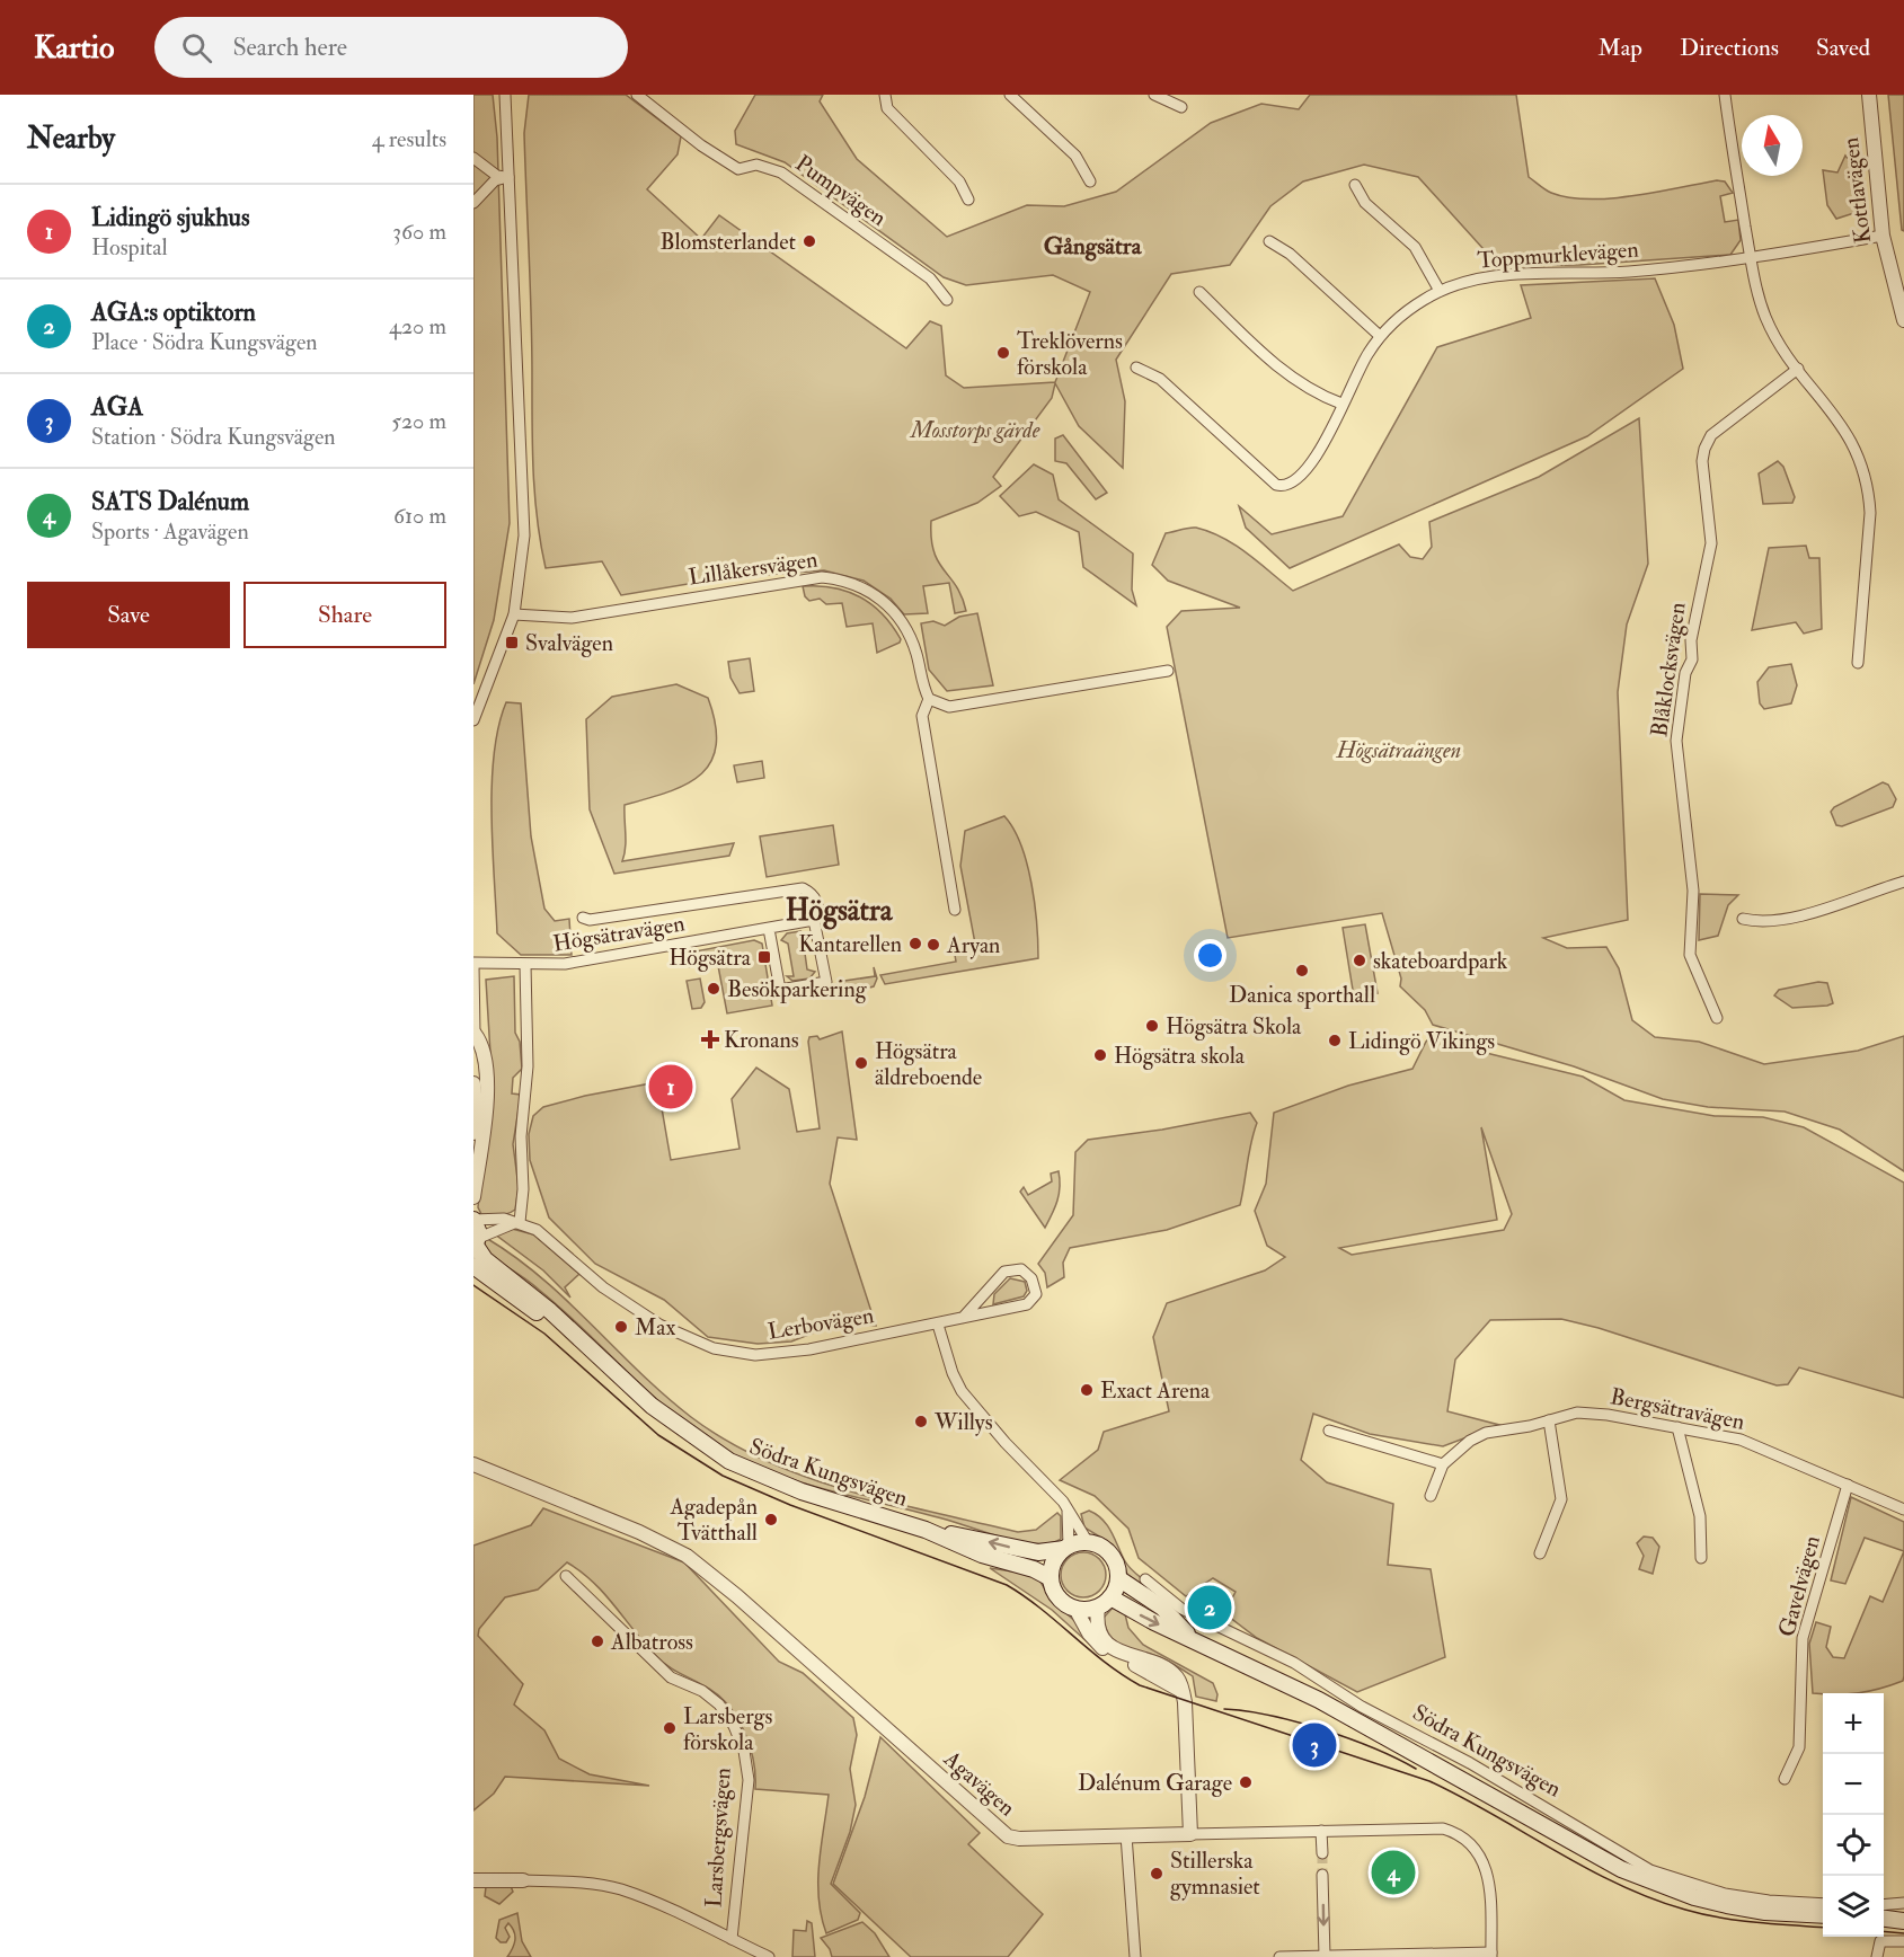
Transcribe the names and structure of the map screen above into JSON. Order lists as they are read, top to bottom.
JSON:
{
  "streets": {
    "main road": ["Södra Kungsvägen"],
    "street": [
      "Pumpvägen",
      "Kottlavägen",
      "Toppmurklevägen",
      "Lillåkersvägen",
      "Blåklocksvägen",
      "Högsätravägen",
      "Lerbovägen",
      "Bergsätravägen",
      "Gavelvägen",
      "Agavägen",
      "Larsbergsvägen"
    ]
  },
  "crossings": [
    ["Kottlavägen", "Toppmurklevägen"],
    ["Lerbovägen", "Södra Kungsvägen"],
    ["Bergsätravägen", "Gavelvägen"]
  ],
  "districts": ["Gångsätra", "Högsätra"],
  "parks": ["Mosstorps gärde", "Högsätraängen"],
  "places": {
    "other": [
      "Blomsterlandet",
      "Treklöverns förskola",
      "Kantarellen",
      "Aryan",
      "skateboardpark",
      "Danica sporthall",
      "Besökparkering",
      "Högsätra Skola",
      "Lidingö Vikings",
      "Högsätra skola",
      "Högsätra äldreboende",
      "Max",
      "Exact Arena",
      "Willys",
      "Agadepån Tvätthall",
      "Albatross",
      "Larsbergs förskola",
      "Dalénum Garage",
      "Stillerska gymnasiet"
    ],
    "transit": ["Svalvägen", "Högsätra"],
    "health": ["Kronans"]
  },
  "north": "top",
  "page": {
    "header": "Kartio",
    "search": "Search here",
    "nav": ["Map", "Directions", "Saved"],
    "heading": ["Nearby", "4 results"],
    "list": [
      {
        "mark": "1",
        "name": "Lidingö sjukhus",
        "note": "Hospital",
        "value": "360 m"
      },
      {
        "mark": "2",
        "name": "AGA:s optiktorn",
        "note": "Place · Södra Kungsvägen",
        "value": "420 m"
      },
      {
        "mark": "3",
        "name": "AGA",
        "note": "Station · Södra Kungsvägen",
        "value": "520 m"
      },
      {
        "mark": "4",
        "name": "SATS Dalénum",
        "note": "Sports · Agavägen",
        "value": "610 m"
      }
    ],
    "buttons": ["Save", "Share"],
    "pins": [
      "1",
      "2",
      "3",
      "4"
    ],
    "map_buttons": ["+", "−"]
  }
}
